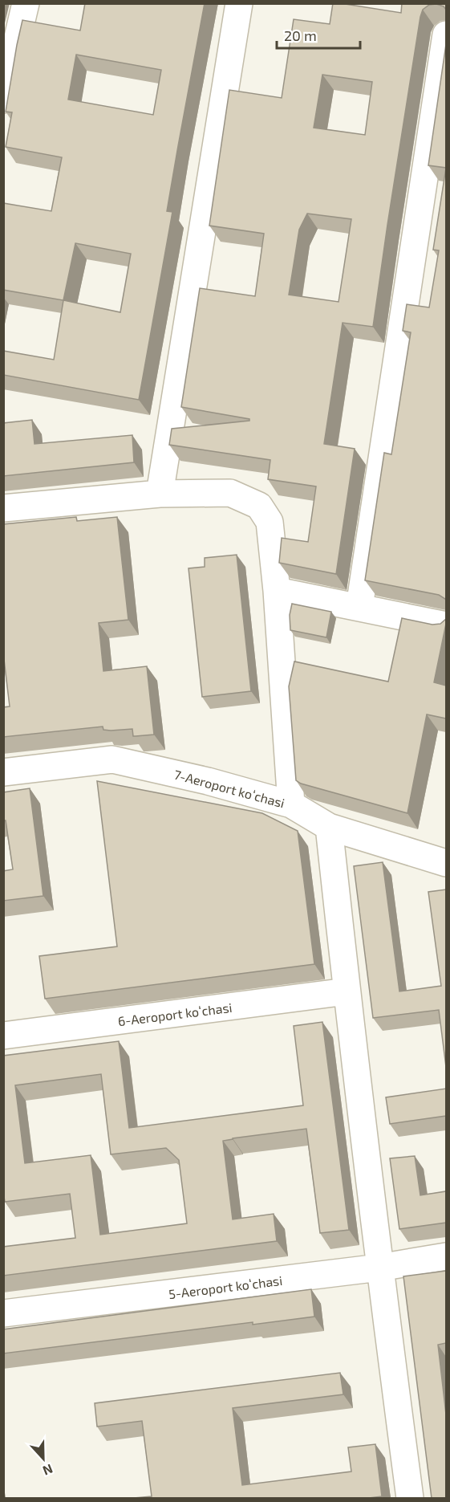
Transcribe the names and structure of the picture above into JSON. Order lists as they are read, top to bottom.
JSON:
{
  "streets": {
    "street": ["7-Aeroport koʻchasi", "6-Aeroport koʻchasi", "5-Aeroport koʻchasi"]
  },
  "scale_bar": "20 m",
  "north": "bottom"
}
